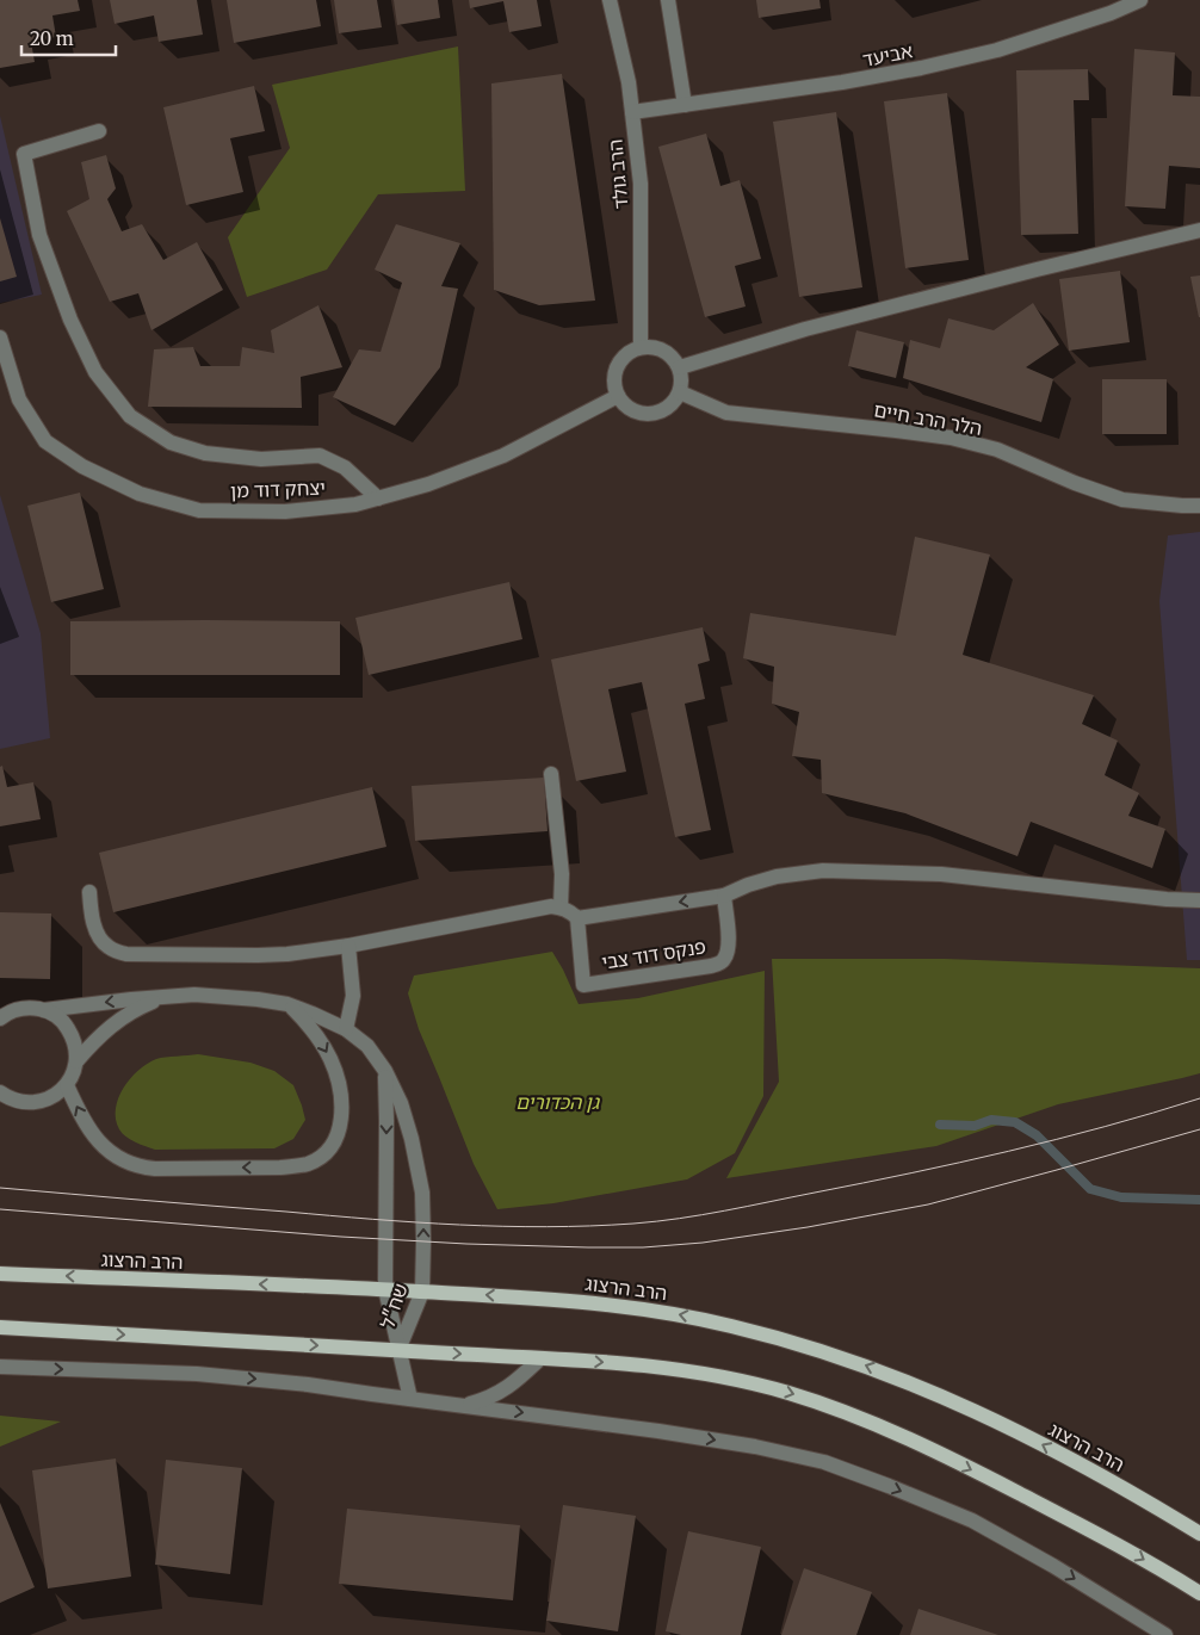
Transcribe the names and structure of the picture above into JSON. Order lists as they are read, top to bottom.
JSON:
{
  "streets": {
    "main road": ["הרב הרצוג"],
    "street": [
      "אביעד",
      "הרב גולד",
      "הלר הרב חיים",
      "יצחק דוד מן",
      "פנקס דוד צבי",
      "שח\"ל"
    ]
  },
  "crossings": [
    ["אביעד", "הרב גולד"],
    ["הרב גולד", "הלר הרב חיים"],
    ["הרב גולד", "יצחק דוד מן"],
    ["הלר הרב חיים", "יצחק דוד מן"],
    ["הרב הרצוג", "שח\"ל"]
  ],
  "parks": ["גן הכדורים"],
  "scale_bar": "20 m"
}
